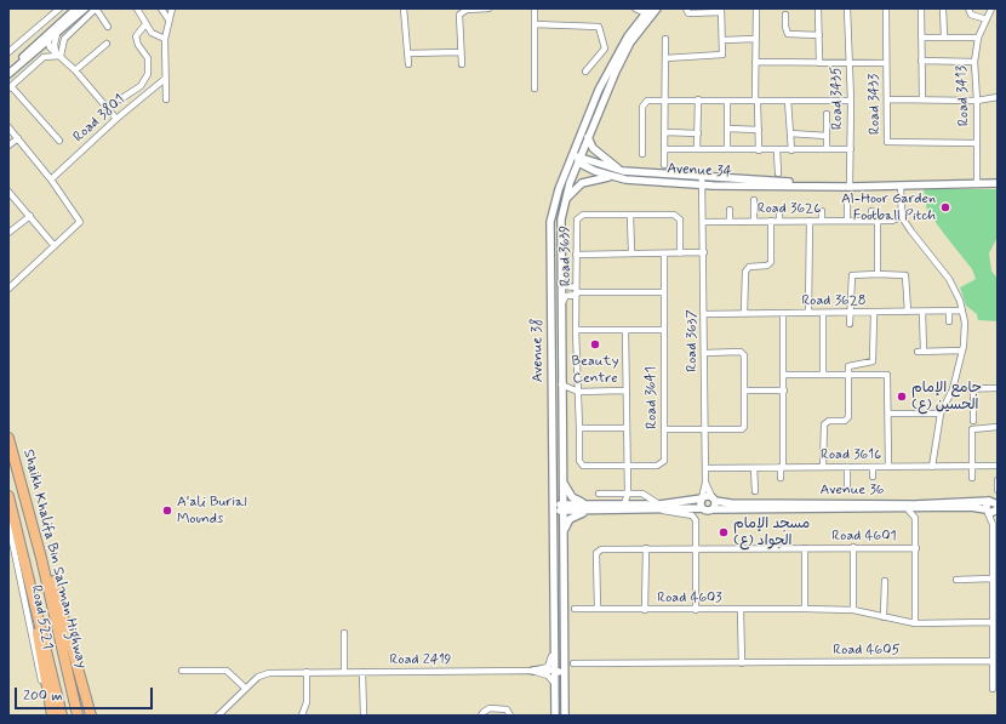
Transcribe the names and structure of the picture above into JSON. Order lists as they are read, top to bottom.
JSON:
{
  "streets": {
    "highway": ["Shaikh Khalifa Bin Salman Highway"],
    "street": [
      "Road 3413",
      "Road 3435",
      "Road 3433",
      "Road 3801",
      "Avenue 34",
      "Road 3626",
      "Road 3639",
      "Road 3628",
      "Road 3637",
      "Avenue 38",
      "Road 3641",
      "Road 3616",
      "Avenue 36",
      "Road 4601",
      "Road 4603",
      "Road 5221",
      "Road 4605",
      "Road 2419"
    ]
  },
  "crossings": [
    ["Road 3413", "Road 3433"],
    ["Road 3413", "Avenue 34"],
    ["Road 3435", "Road 3433"],
    ["Road 3435", "Avenue 34"],
    ["Avenue 34", "Road 3637"],
    ["Avenue 34", "Avenue 38"],
    ["Road 3626", "Road 3637"],
    ["Road 3639", "Road 3641"],
    ["Road 3628", "Road 3637"],
    ["Road 3637", "Road 3616"],
    ["Road 3637", "Avenue 36"],
    ["Road 4601", "Road 4603"]
  ],
  "places": [
    "Al-Hoor Garden Football Pitch",
    "Beauty Centre",
    "جامع الإمام الحسين (ع)",
    "A'ali Burial Mounds",
    "مسجد الإمام الجواد (ع)"
  ],
  "scale_bar": "200 m"
}
